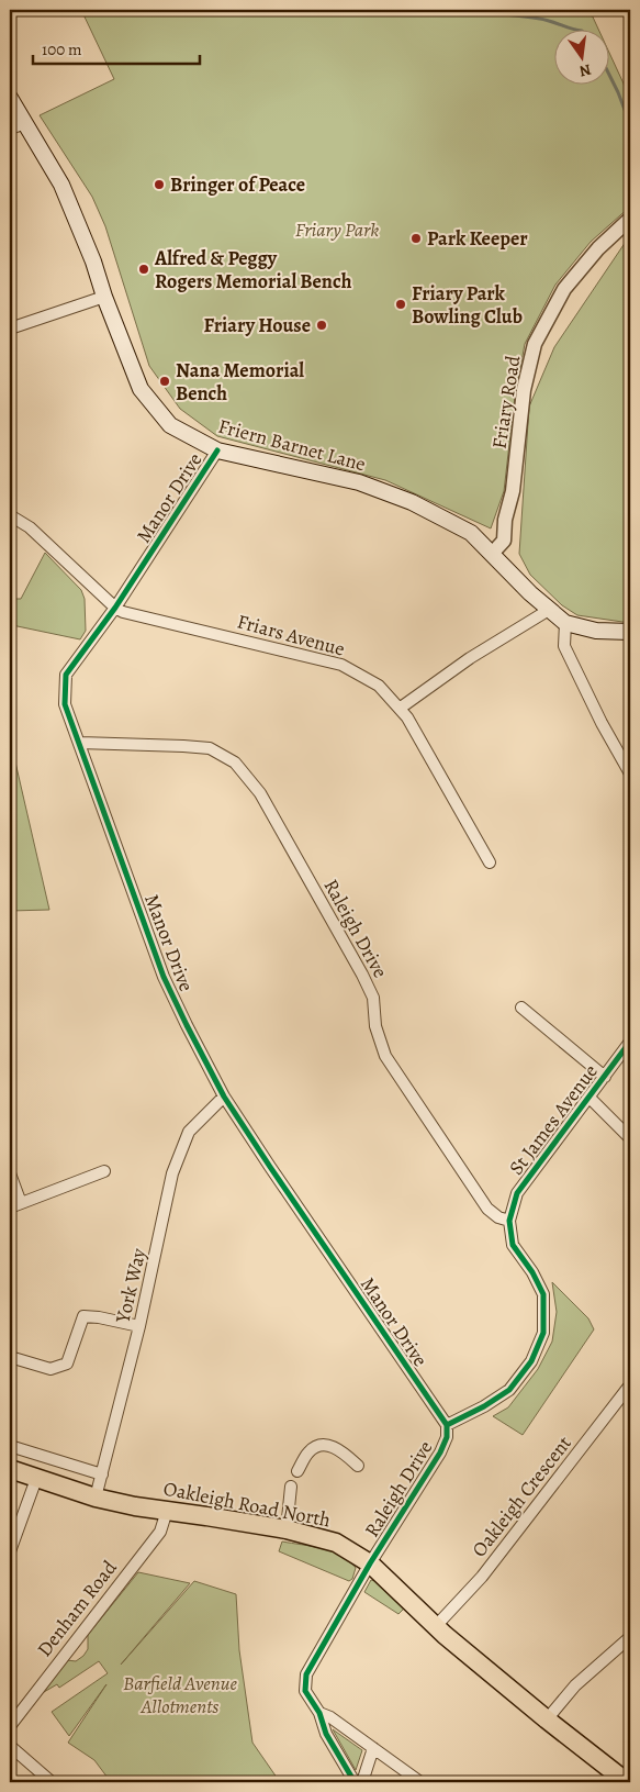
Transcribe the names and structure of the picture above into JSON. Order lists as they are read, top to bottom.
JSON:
{
  "streets": {
    "main road": ["Friern Barnet Lane", "Oakleigh Road North"],
    "street": [
      "Friary Road",
      "Manor Drive",
      "Friars Avenue",
      "Raleigh Drive",
      "St James Avenue",
      "York Way",
      "Oakleigh Crescent",
      "Denham Road"
    ]
  },
  "crossings": [
    ["Friary Road", "Friern Barnet Lane"],
    ["Friern Barnet Lane", "Manor Drive"],
    ["Manor Drive", "Friars Avenue"],
    ["Manor Drive", "Raleigh Drive"],
    ["Manor Drive", "York Way"],
    ["Raleigh Drive", "St James Avenue"],
    ["Raleigh Drive", "Oakleigh Road North"],
    ["York Way", "Oakleigh Road North"],
    ["Oakleigh Crescent", "Oakleigh Road North"],
    ["Oakleigh Road North", "Denham Road"]
  ],
  "parks": ["Friary Park", "Barfield Avenue Allotments"],
  "places": [
    "Bringer of Peace",
    "Park Keeper",
    "Alfred & Peggy Rogers Memorial Bench",
    "Friary Park Bowling Club",
    "Friary House",
    "Nana Memorial Bench"
  ],
  "scale_bar": "100 m",
  "north": "bottom"
}
